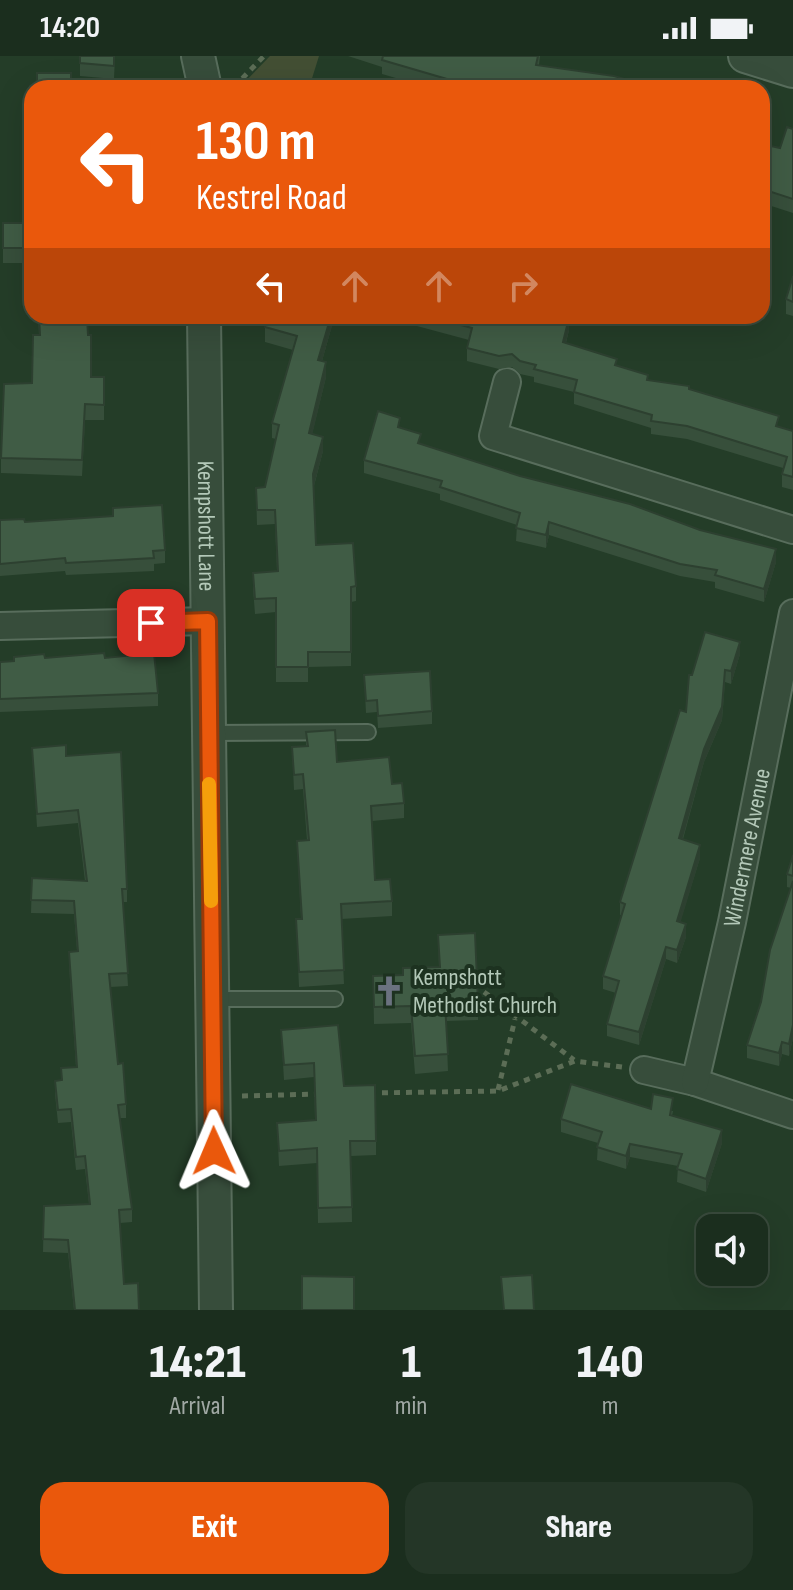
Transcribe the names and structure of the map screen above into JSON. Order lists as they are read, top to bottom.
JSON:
{
  "streets": {
    "street": ["Kempshott Lane", "Windermere Avenue"]
  },
  "places": {
    "church": ["Kempshott Methodist Church"]
  },
  "page": {
    "status": "14:20",
    "turn": ["130 m", "Kestrel Road"],
    "eta": [
      "14:21",
      "Arrival",
      "1",
      "min",
      "140",
      "m"
    ],
    "buttons": ["Exit", "Share"]
  }
}
